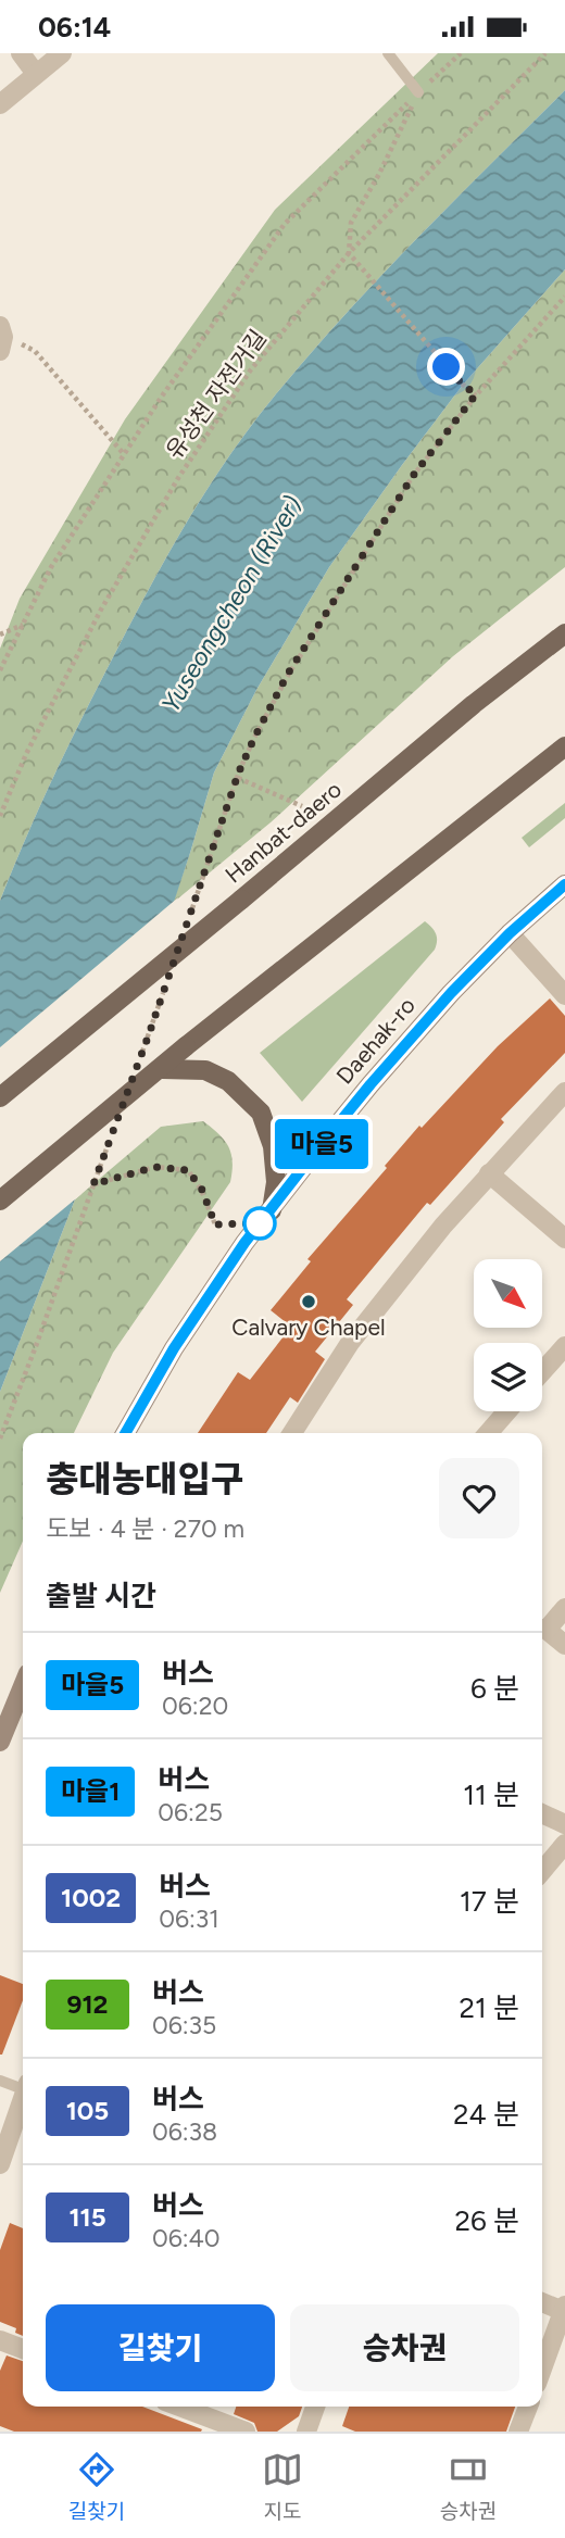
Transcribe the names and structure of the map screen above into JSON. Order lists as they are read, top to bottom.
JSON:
{
  "streets": {
    "main road": ["Hanbat-daero", "Daehak-ro"],
    "path": ["유성천 자전거길"]
  },
  "water": ["Yuseongcheon (River)"],
  "places": ["Calvary Chapel"],
  "lines": ["bus line 마을5"],
  "north": "bottom right",
  "page": {
    "status": "06:14",
    "on_map": "마을5",
    "heading": [
      ["충대농대입구", "도보 · 4 분 · 270 m"],
      "출발 시간"
    ],
    "list": [
      {
        "mark": "마을5",
        "name": "버스",
        "note": "06:20",
        "value": "6 분"
      },
      {
        "mark": "마을1",
        "name": "버스",
        "note": "06:25",
        "value": "11 분"
      },
      {
        "mark": "1002",
        "name": "버스",
        "note": "06:31",
        "value": "17 분"
      },
      {
        "mark": "912",
        "name": "버스",
        "note": "06:35",
        "value": "21 분"
      },
      {
        "mark": "105",
        "name": "버스",
        "note": "06:38",
        "value": "24 분"
      },
      {
        "mark": "115",
        "name": "버스",
        "note": "06:40",
        "value": "26 분"
      }
    ],
    "buttons": ["길찾기", "승차권"],
    "tabs": ["길찾기", "지도", "승차권"]
  }
}
